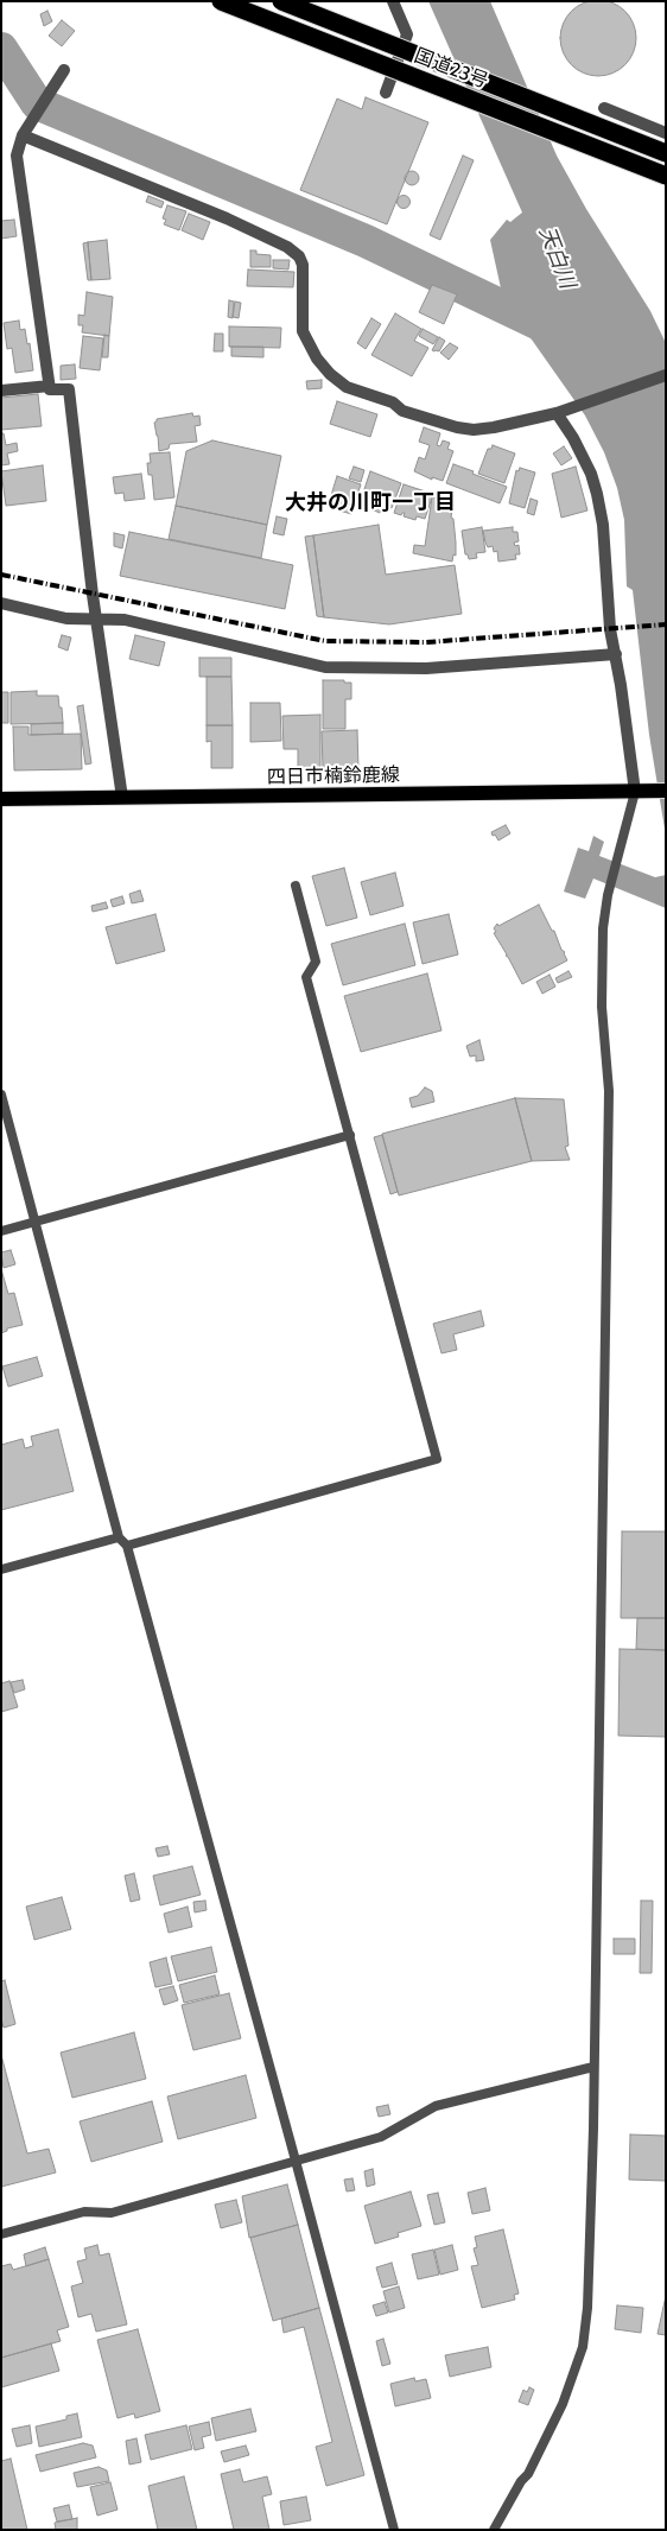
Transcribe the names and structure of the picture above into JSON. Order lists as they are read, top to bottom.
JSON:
{
  "streets": {
    "highway": ["国道23号"],
    "main road": ["四日市楠鈴鹿線"]
  },
  "districts": ["大井の川町一丁目"],
  "water": ["天白川"]
}
